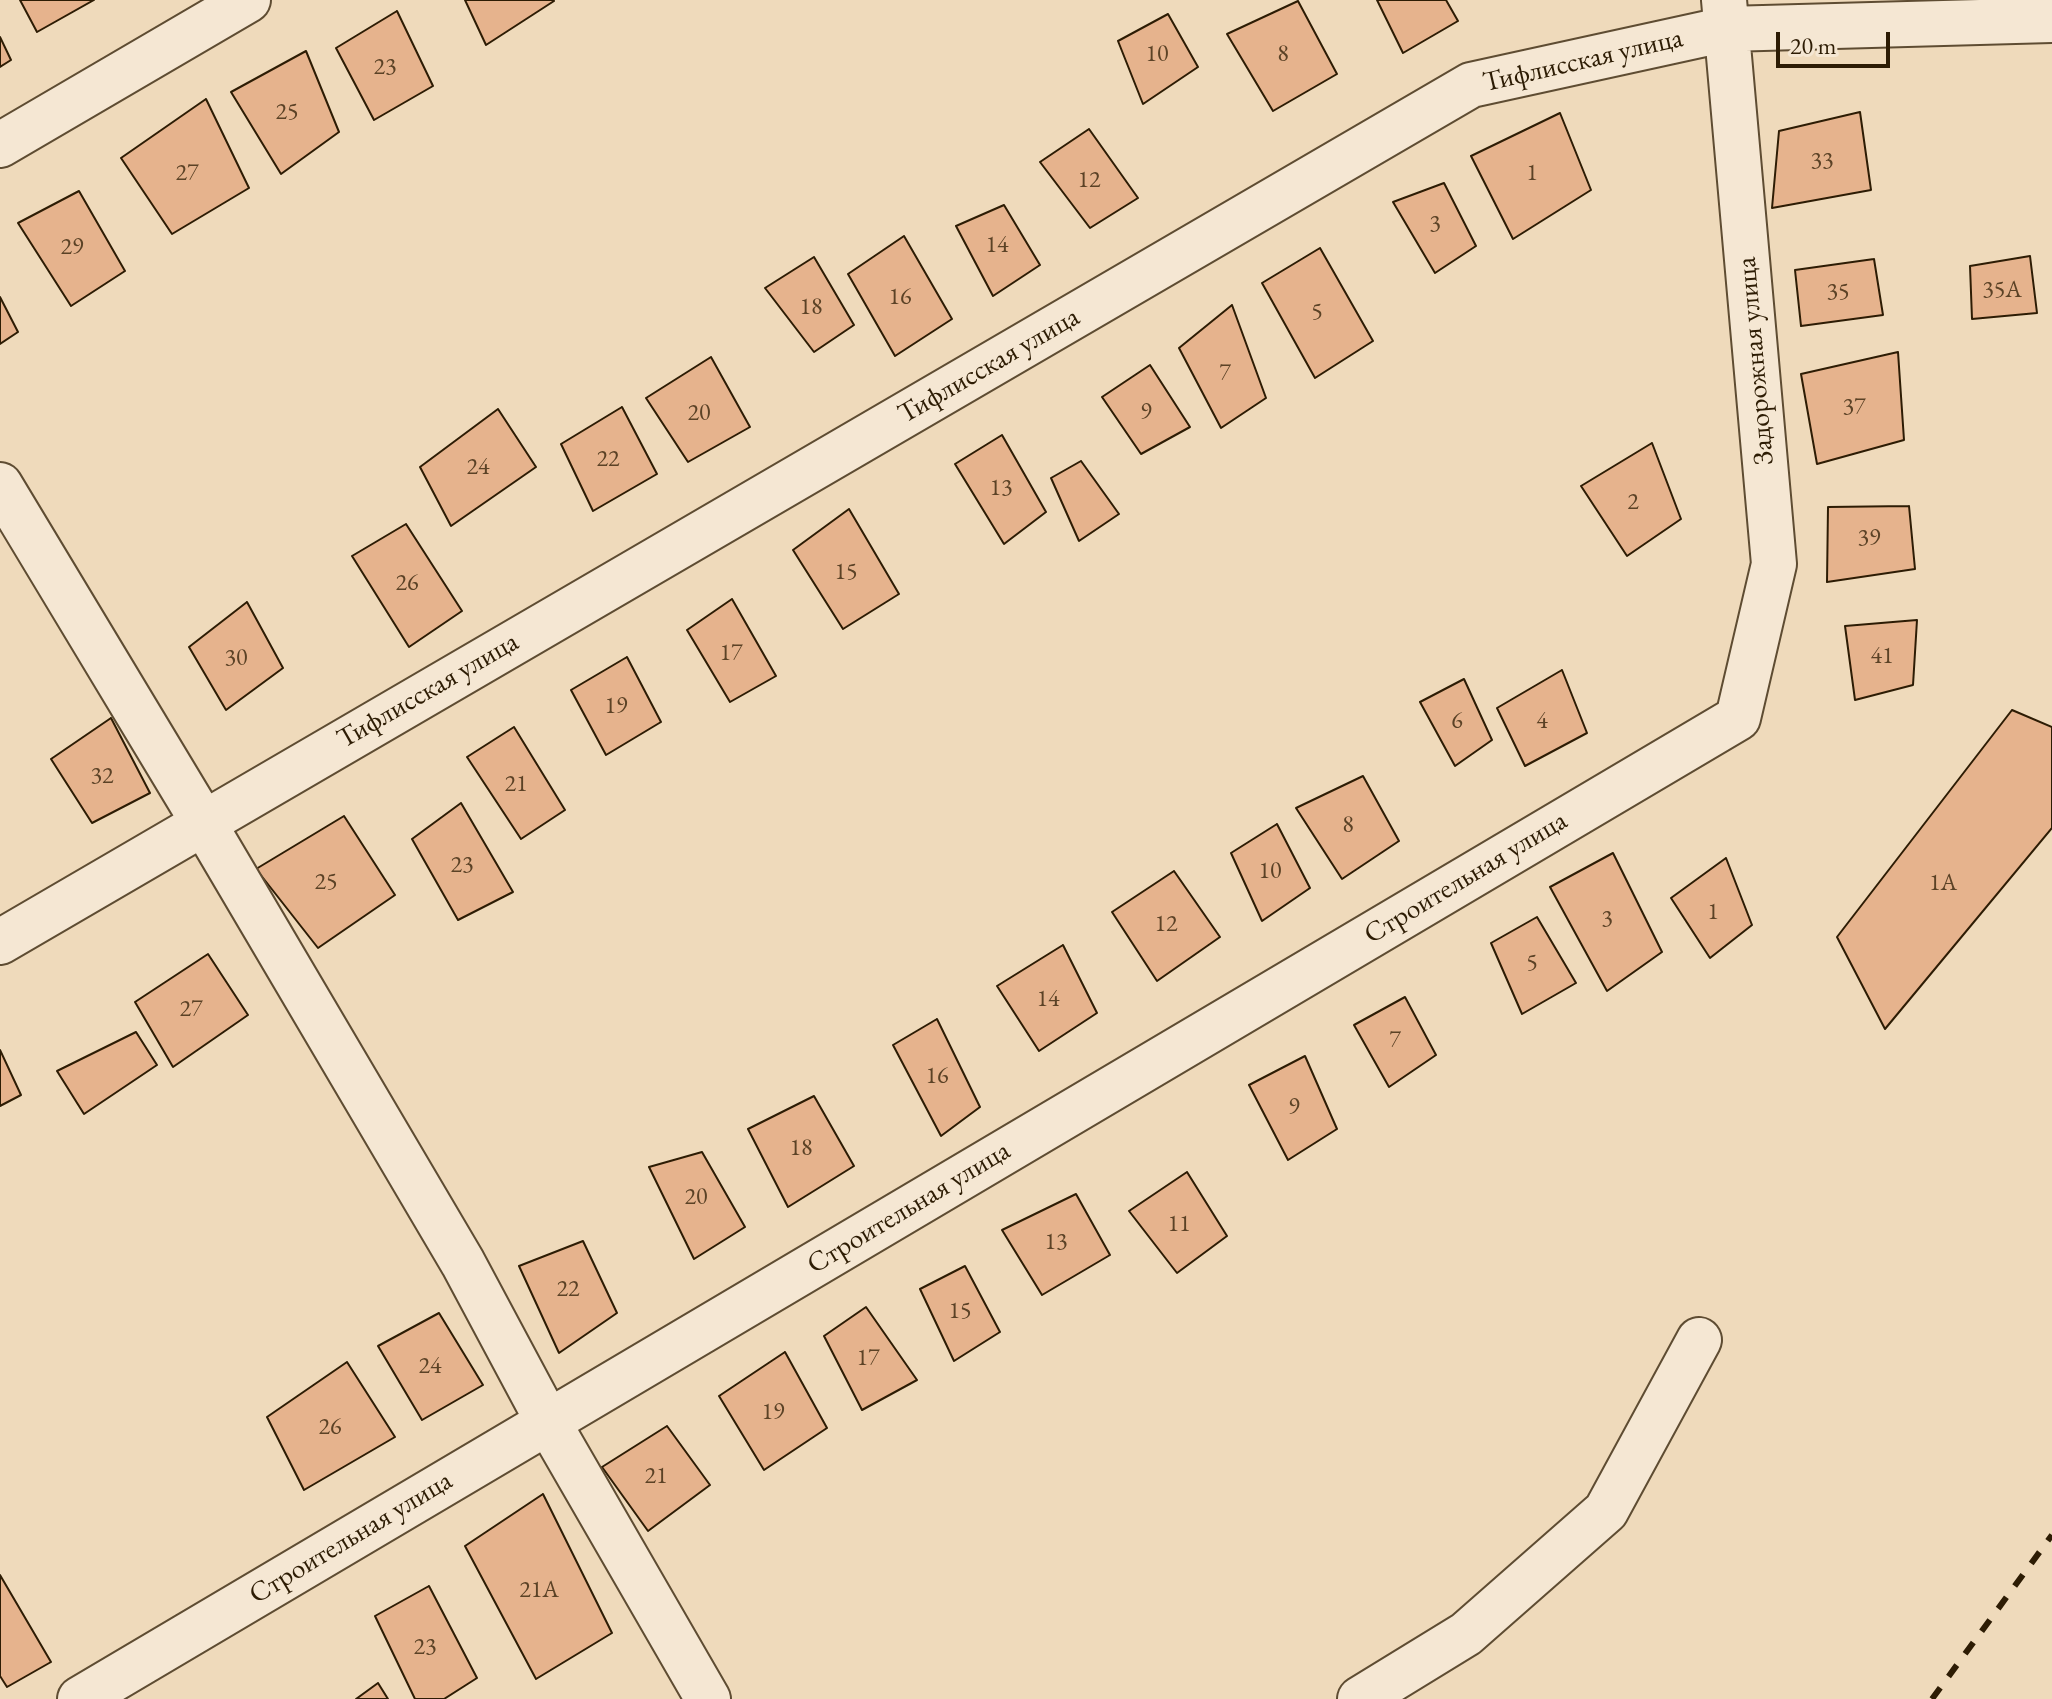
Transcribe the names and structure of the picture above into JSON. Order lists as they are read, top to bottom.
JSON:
{
  "streets": {
    "street": ["Тифлисская улица", "Задорожная улица", "Строительная улица"]
  },
  "crossings": [
    ["Тифлисская улица", "Задорожная улица"],
    ["Задорожная улица", "Строительная улица"]
  ],
  "house_numbers": [
    "10",
    "8",
    "23",
    "25",
    "33",
    "27",
    "1",
    "12",
    "3",
    "14",
    "29",
    "35А",
    "35",
    "16",
    "18",
    "5",
    "7",
    "37",
    "9",
    "20",
    "22",
    "24",
    "13",
    "2",
    "39",
    "15",
    "26",
    "17",
    "41",
    "30",
    "19",
    "6",
    "4",
    "32",
    "21",
    "8",
    "23",
    "10",
    "25",
    "1А",
    "1",
    "3",
    "12",
    "5",
    "14",
    "27",
    "7",
    "16",
    "9",
    "18",
    "20",
    "11",
    "13",
    "22",
    "15",
    "17",
    "24",
    "19",
    "26",
    "21",
    "21А",
    "23"
  ],
  "scale_bar": "20 m"
}
